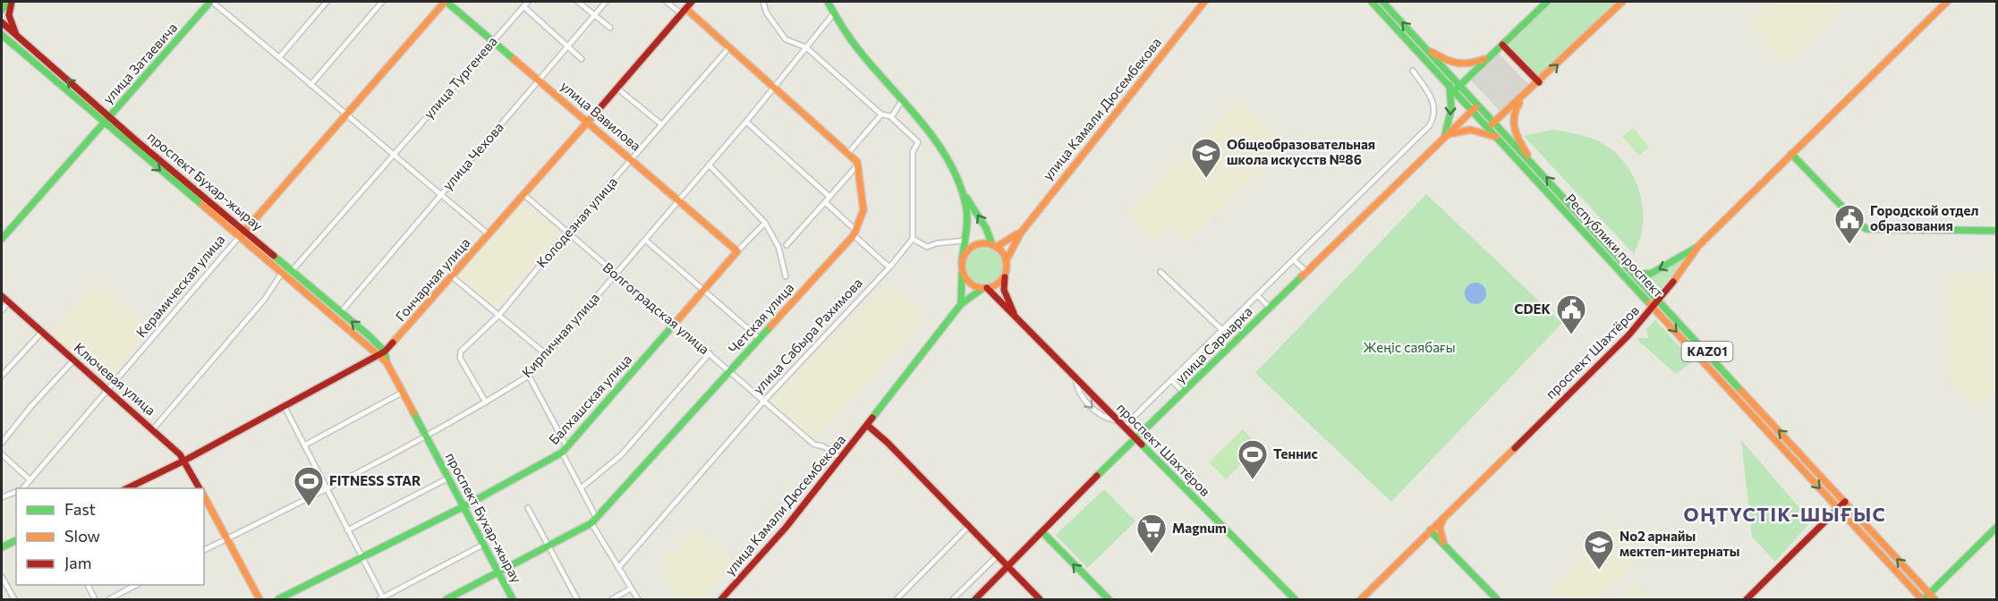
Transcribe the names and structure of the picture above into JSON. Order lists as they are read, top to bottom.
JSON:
{
  "streets": {
    "main road": [
      "улица Затаевича",
      "улица Камали Дюсембекова",
      "улица Вавилова",
      "проспект Бухар-жырау",
      "Республики проспект",
      "Гончарная улица",
      "Керамическая улица",
      "Четская улица",
      "улица Сарыарка",
      "KАZ01",
      "проспект Шахтёров",
      "Ключевая улица",
      "Балхашская улица"
    ],
    "street": [
      "улица Тургенева",
      "улица Чехова",
      "Колодезная улица",
      "Волгоградская улица",
      "Кирпичная улица",
      "улица Сабыра Рахимова"
    ]
  },
  "crossings": [
    ["улица Затаевича", "проспект Бухар-жырау"],
    ["улица Тургенева", "улица Вавилова"],
    ["улица Тургенева", "проспект Бухар-жырау"],
    ["улица Камали Дюсембекова", "Волгоградская улица"],
    ["улица Камали Дюсембекова", "проспект Шахтёров"],
    ["улица Вавилова", "улица Чехова"],
    ["улица Вавилова", "Колодезная улица"],
    ["улица Вавилова", "Гончарная улица"],
    ["улица Вавилова", "Керамическая улица"],
    ["улица Вавилова", "Кирпичная улица"],
    ["улица Вавилова", "Балхашская улица"],
    ["улица Чехова", "проспект Бухар-жырау"],
    ["проспект Бухар-жырау", "Гончарная улица"],
    ["проспект Бухар-жырау", "Керамическая улица"],
    ["проспект Бухар-жырау", "Четская улица"],
    ["проспект Бухар-жырау", "Кирпичная улица"],
    ["проспект Бухар-жырау", "Балхашская улица"],
    ["Колодезная улица", "Волгоградская улица"],
    ["Колодезная улица", "Кирпичная улица"],
    ["Республики проспект", "улица Сарыарка"],
    ["Республики проспект", "проспект Шахтёров"],
    ["Гончарная улица", "Волгоградская улица"],
    ["Гончарная улица", "Ключевая улица"],
    ["Керамическая улица", "Ключевая улица"],
    ["Волгоградская улица", "Четская улица"],
    ["Волгоградская улица", "Кирпичная улица"],
    ["Волгоградская улица", "улица Сабыра Рахимова"],
    ["Волгоградская улица", "Балхашская улица"],
    ["Кирпичная улица", "Ключевая улица"],
    ["улица Сарыарка", "проспект Шахтёров"]
  ],
  "districts": ["ОҢТҮСТІК-ШЫҒЫС"],
  "parks": ["Жеңіс саябағы"],
  "places": {
    "school or university": ["Общеобразовательная школа искусств №86", "No2 арнайы мектеп-интернаты"],
    "public building": ["Городской отдел образования", "CDEK"],
    "sports": ["Теннис", "FITNESS STAR"],
    "supermarket": ["Magnum"]
  },
  "legend": ["Fast", "Slow", "Jam"]
}
